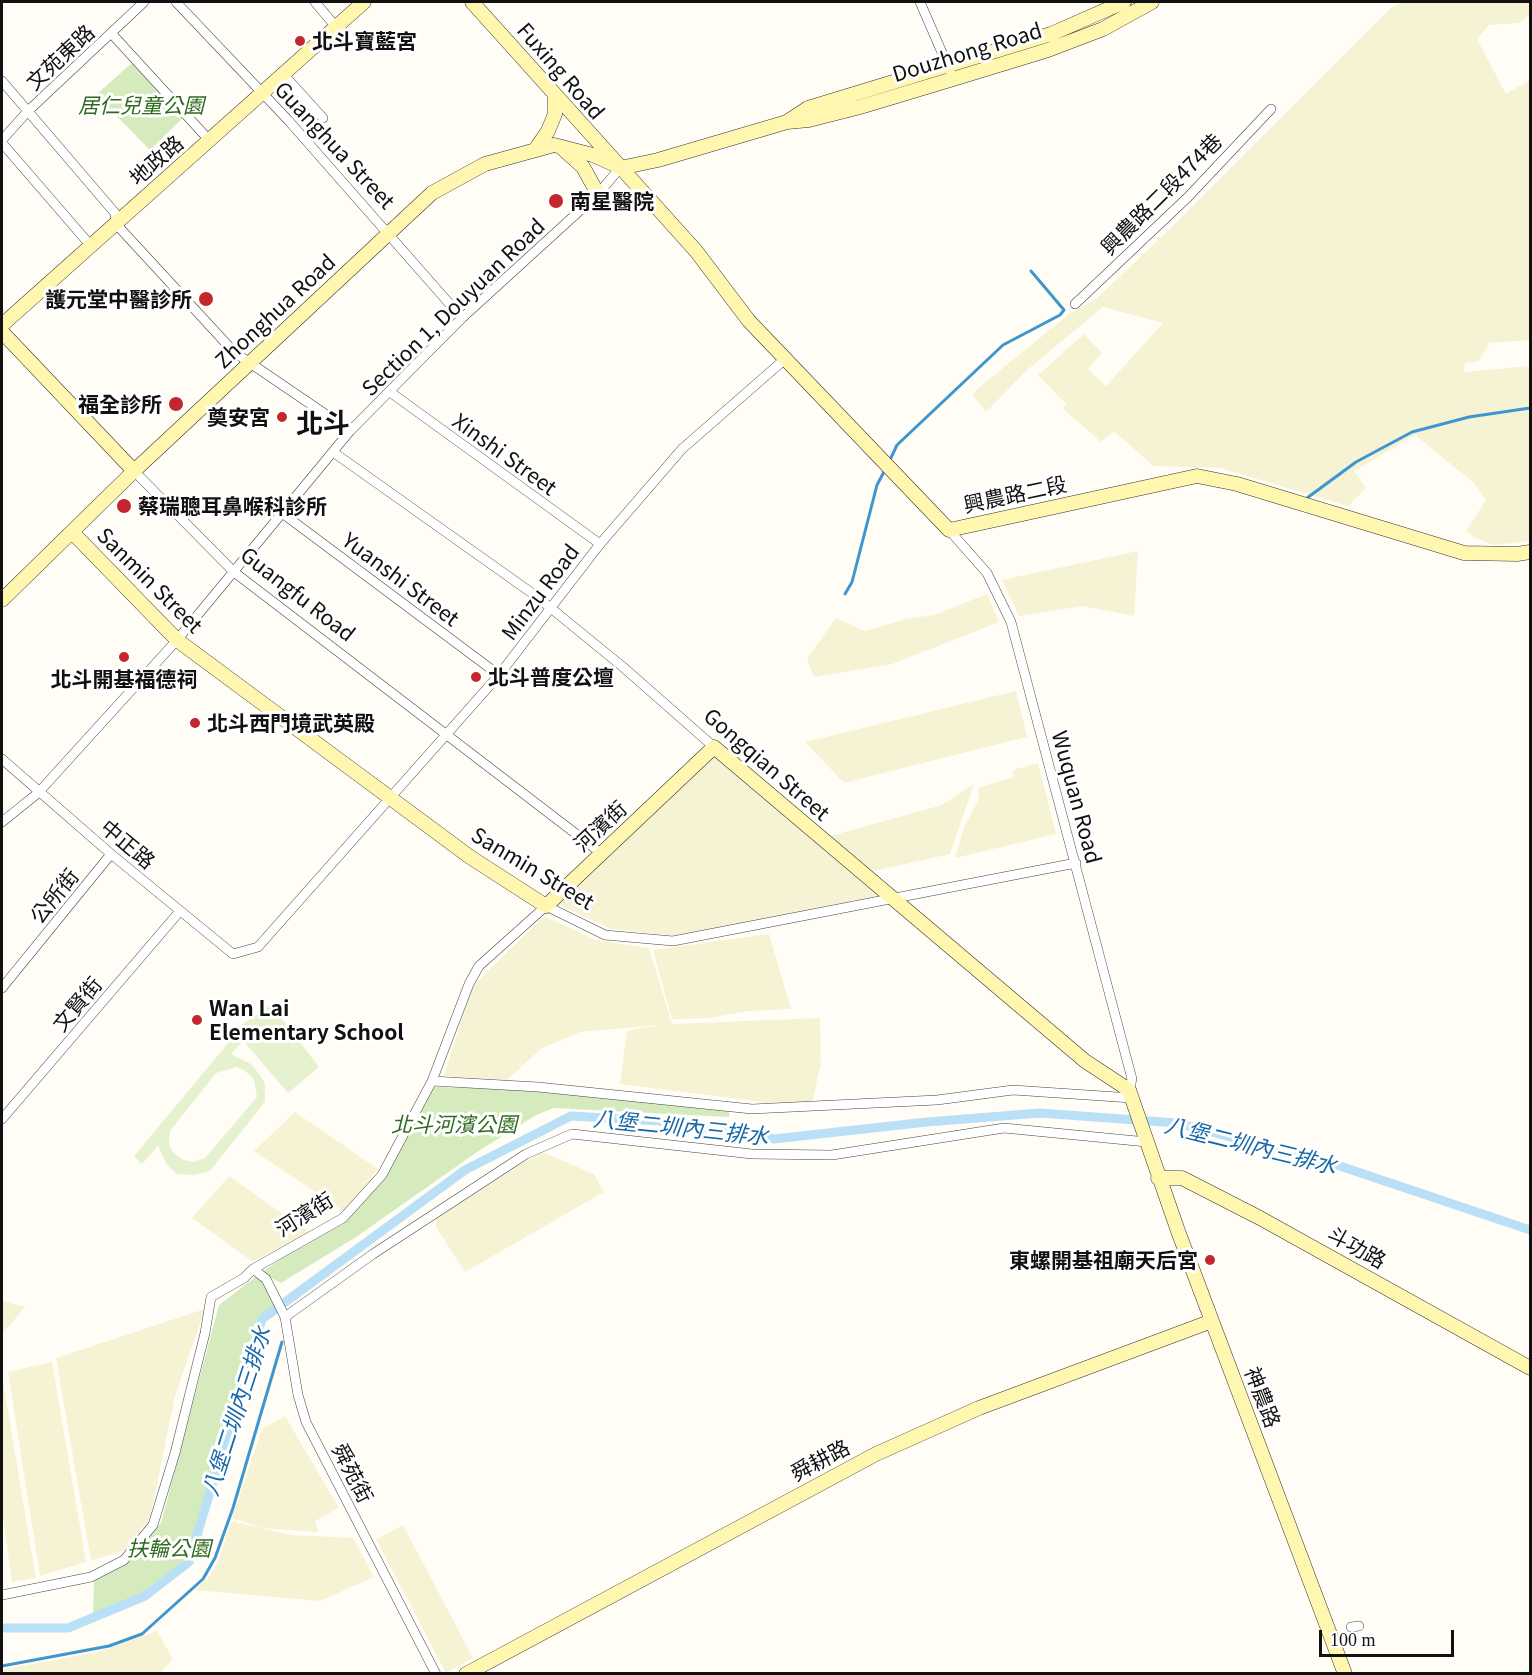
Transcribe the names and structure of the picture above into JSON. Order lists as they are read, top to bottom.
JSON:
{
  "streets": {
    "street": [
      "Douzhong Road",
      "文苑東路",
      "Fuxing Road",
      "Guanghua Street",
      "地政路",
      "興農路二段474巷",
      "Section 1, Douyuan Road",
      "Zhonghua Road",
      "Xinshi Street",
      "興農路二段",
      "Yuanshi Street",
      "Sanmin Street",
      "Minzu Road",
      "Guangfu Road",
      "Gongqian Street",
      "Wuquan Road",
      "河濱街",
      "中正路",
      "公所街",
      "文賢街",
      "斗功路",
      "神農路",
      "舜耕路",
      "舜苑街"
    ]
  },
  "crossings": [
    ["Douzhong Road", "Fuxing Road"],
    ["Douzhong Road", "Section 1, Douyuan Road"],
    ["Douzhong Road", "Zhonghua Road"],
    ["Douzhong Road", "興農路二段"],
    ["Fuxing Road", "Section 1, Douyuan Road"],
    ["Fuxing Road", "Zhonghua Road"],
    ["Fuxing Road", "興農路二段"],
    ["Guanghua Street", "地政路"],
    ["Guanghua Street", "Section 1, Douyuan Road"],
    ["Guanghua Street", "Zhonghua Road"],
    ["Section 1, Douyuan Road", "Zhonghua Road"],
    ["Section 1, Douyuan Road", "Xinshi Street"],
    ["Section 1, Douyuan Road", "興農路二段"],
    ["Section 1, Douyuan Road", "Yuanshi Street"],
    ["Section 1, Douyuan Road", "Sanmin Street"],
    ["Section 1, Douyuan Road", "Guangfu Road"],
    ["Section 1, Douyuan Road", "Gongqian Street"],
    ["Section 1, Douyuan Road", "中正路"],
    ["Zhonghua Road", "興農路二段"],
    ["Zhonghua Road", "Sanmin Street"],
    ["Zhonghua Road", "Guangfu Road"],
    ["Xinshi Street", "Minzu Road"],
    ["興農路二段", "Minzu Road"],
    ["興農路二段", "Wuquan Road"],
    ["Yuanshi Street", "Minzu Road"],
    ["Sanmin Street", "Minzu Road"],
    ["Sanmin Street", "Gongqian Street"],
    ["Sanmin Street", "Wuquan Road"],
    ["Sanmin Street", "河濱街"],
    ["Minzu Road", "Guangfu Road"],
    ["Minzu Road", "Gongqian Street"],
    ["Minzu Road", "中正路"],
    ["Guangfu Road", "河濱街"],
    ["Gongqian Street", "Wuquan Road"],
    ["Gongqian Street", "河濱街"],
    ["河濱街", "舜苑街"],
    ["中正路", "公所街"],
    ["中正路", "文賢街"],
    ["斗功路", "神農路"],
    ["神農路", "舜耕路"]
  ],
  "districts": ["北斗"],
  "water": ["八堡二圳內三排水"],
  "parks": ["居仁兒童公園", "北斗河濱公園", "扶輪公園"],
  "places": [
    "北斗寶藍宮",
    "南星醫院",
    "護元堂中醫診所",
    "福全診所",
    "奠安宮",
    "蔡瑞聰耳鼻喉科診所",
    "北斗開基福德祠",
    "北斗普度公壇",
    "北斗西門境武英殿",
    "Wan Lai Elementary School",
    "東螺開基祖廟天后宮"
  ],
  "scale_bar": "100 m"
}
